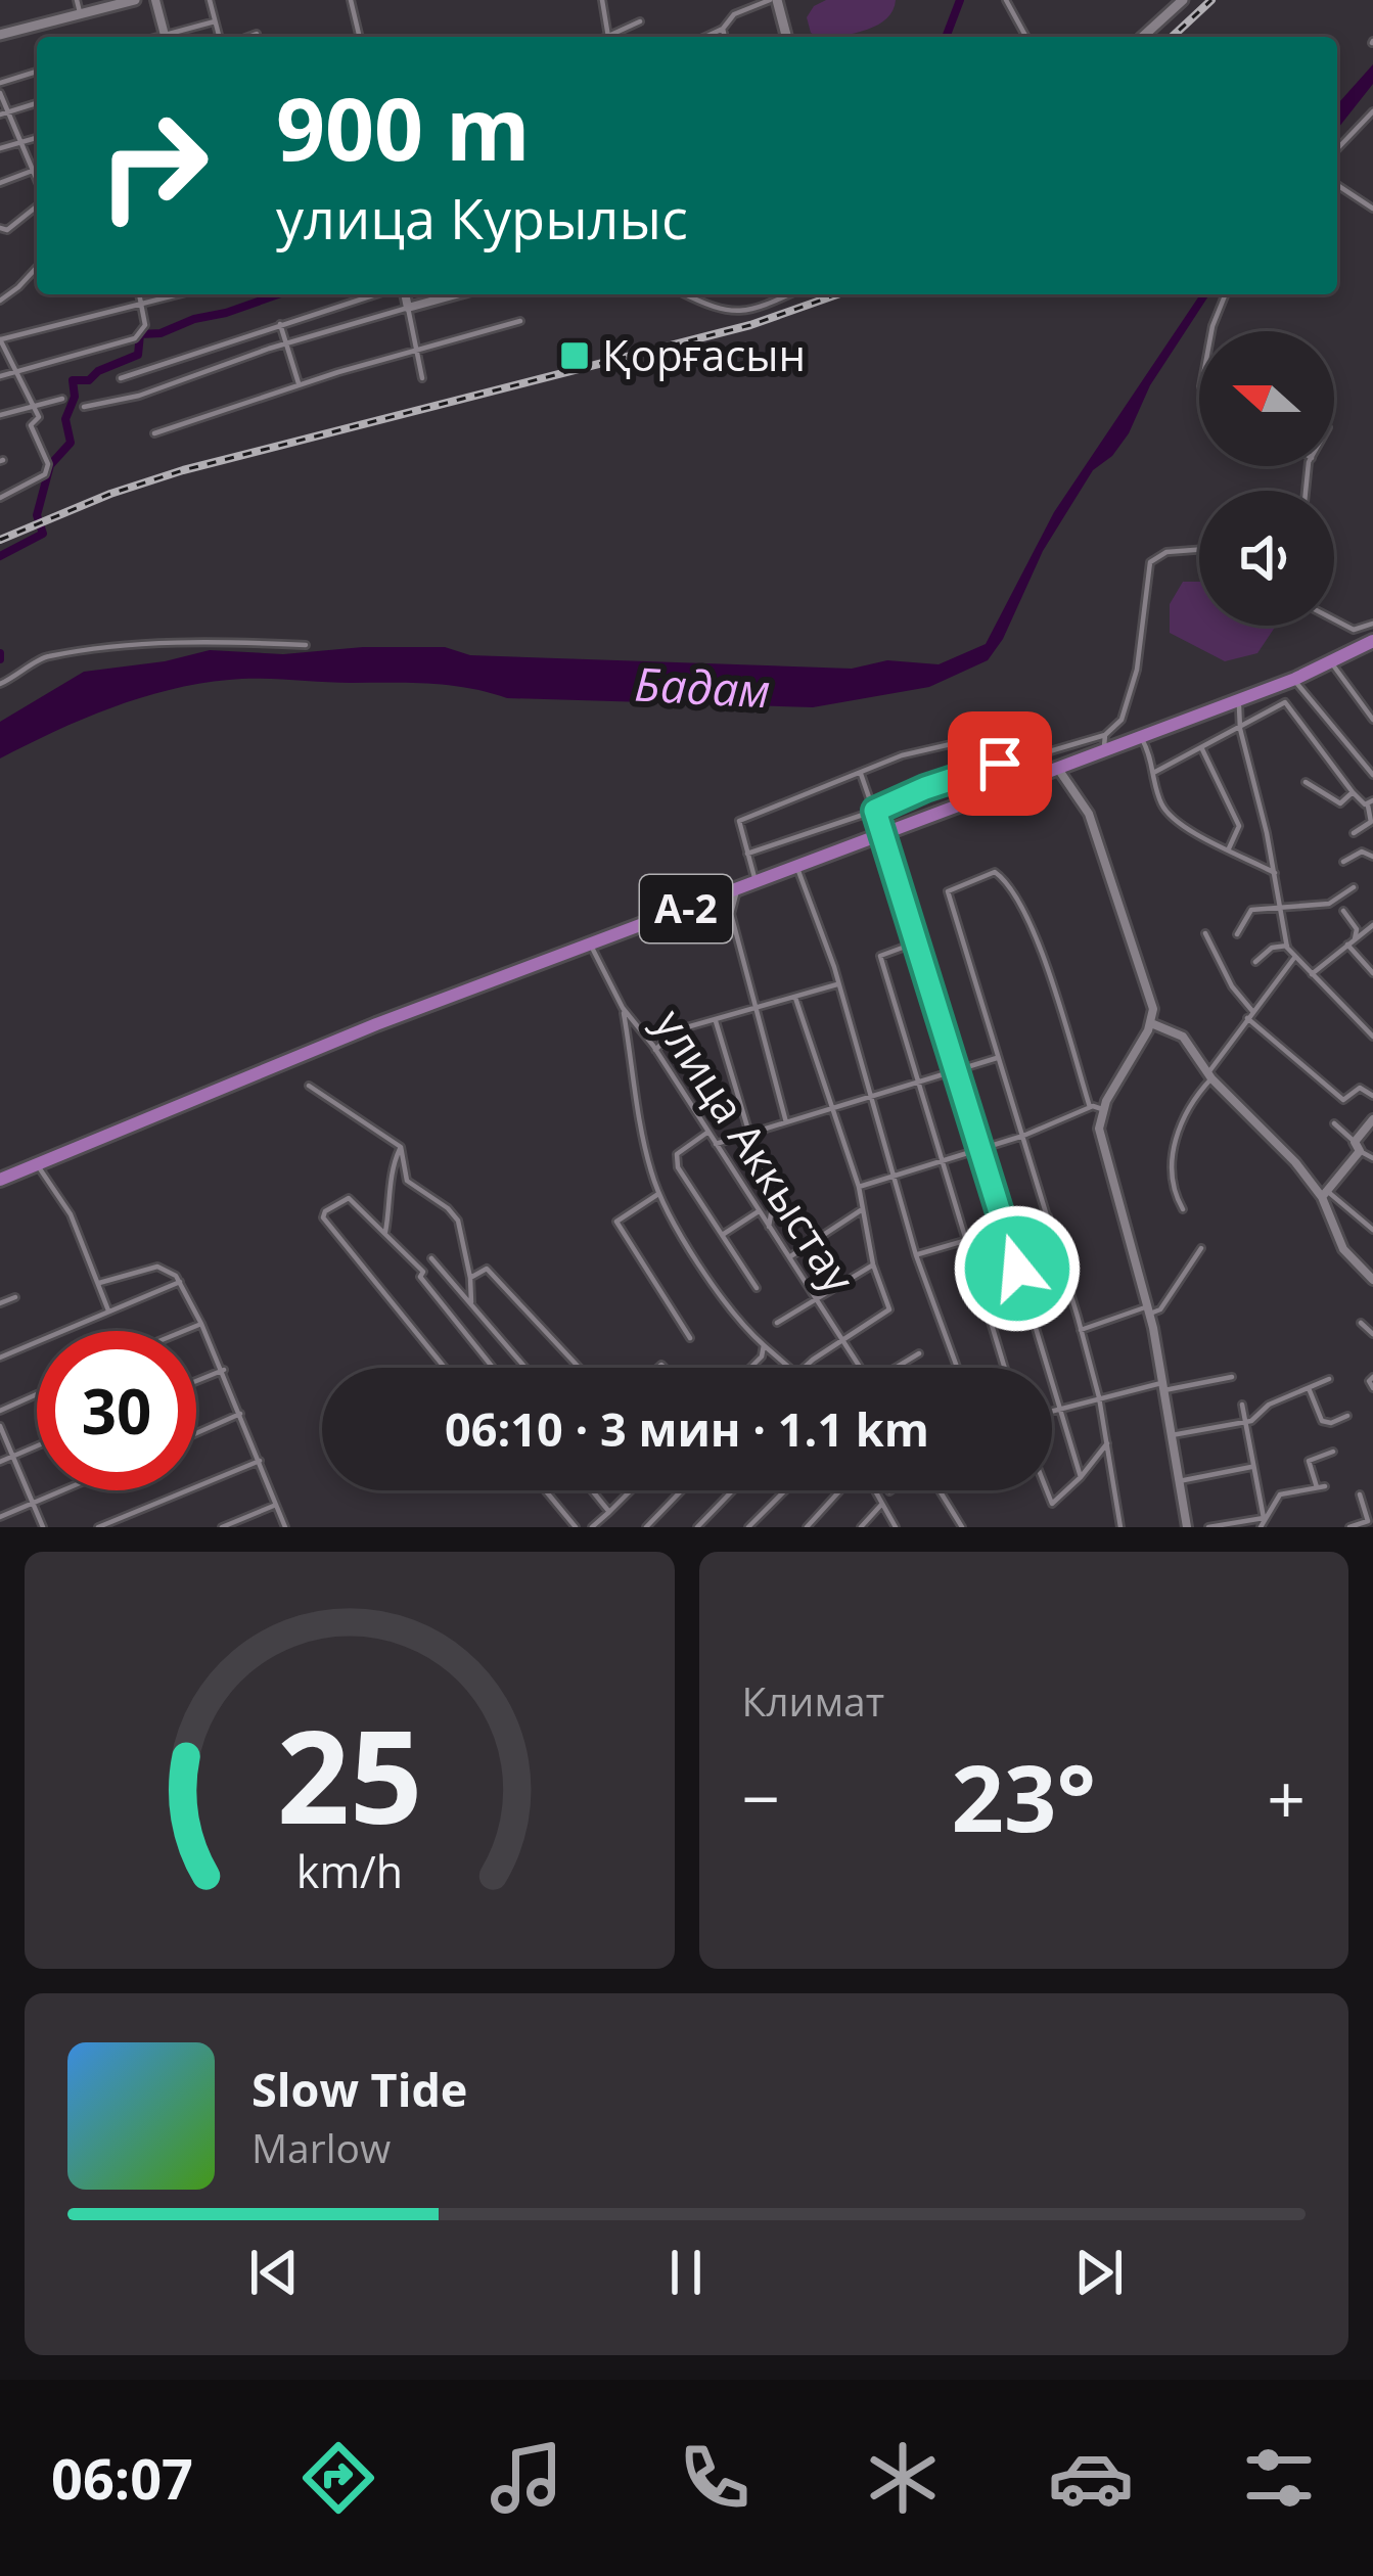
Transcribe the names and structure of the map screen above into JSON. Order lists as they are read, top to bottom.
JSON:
{
  "streets": {
    "highway": ["A-2"],
    "street": ["улица Аккыстау"]
  },
  "crossings": [
    ["A-2", "улица Аккыстау"]
  ],
  "water": ["Бадам"],
  "places": {
    "transit": ["Қорғасын"]
  },
  "north": "left",
  "page": {
    "turn": ["900 m", "улица Курылыс"],
    "limit": "30",
    "trip": "06:10 · 3 мин · 1.1 km",
    "tile": "Климат",
    "heat": ["−", "23°", "+"],
    "song": ["Slow Tide", "Marlow"],
    "tabs": "06:07",
    "gauge": ["25", "km/h"]
  }
}
